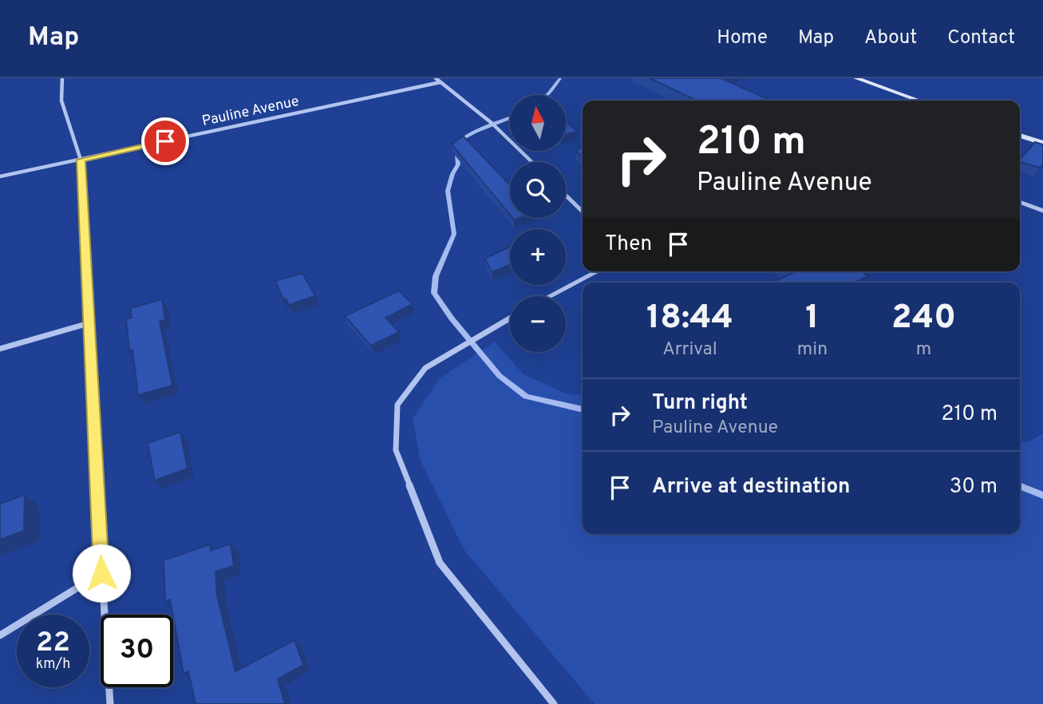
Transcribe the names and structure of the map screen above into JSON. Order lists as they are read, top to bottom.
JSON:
{
  "streets": {
    "street": ["Pauline Avenue"]
  },
  "north": "top",
  "page": {
    "header": "Map",
    "nav": [
      "Home",
      "Map",
      "About",
      "Contact"
    ],
    "map_buttons": ["+", "−"],
    "turn": ["210 m", "Pauline Avenue"],
    "then": "Then",
    "eta": [
      "18:44",
      "Arrival",
      "1",
      "min",
      "240",
      "m"
    ],
    "list": [
      {
        "name": "Turn right",
        "note": "Pauline Avenue",
        "value": "210 m"
      },
      {
        "name": "Arrive at destination",
        "value": "30 m"
      }
    ],
    "speed": "22 km/h",
    "limit": "30"
  }
}
